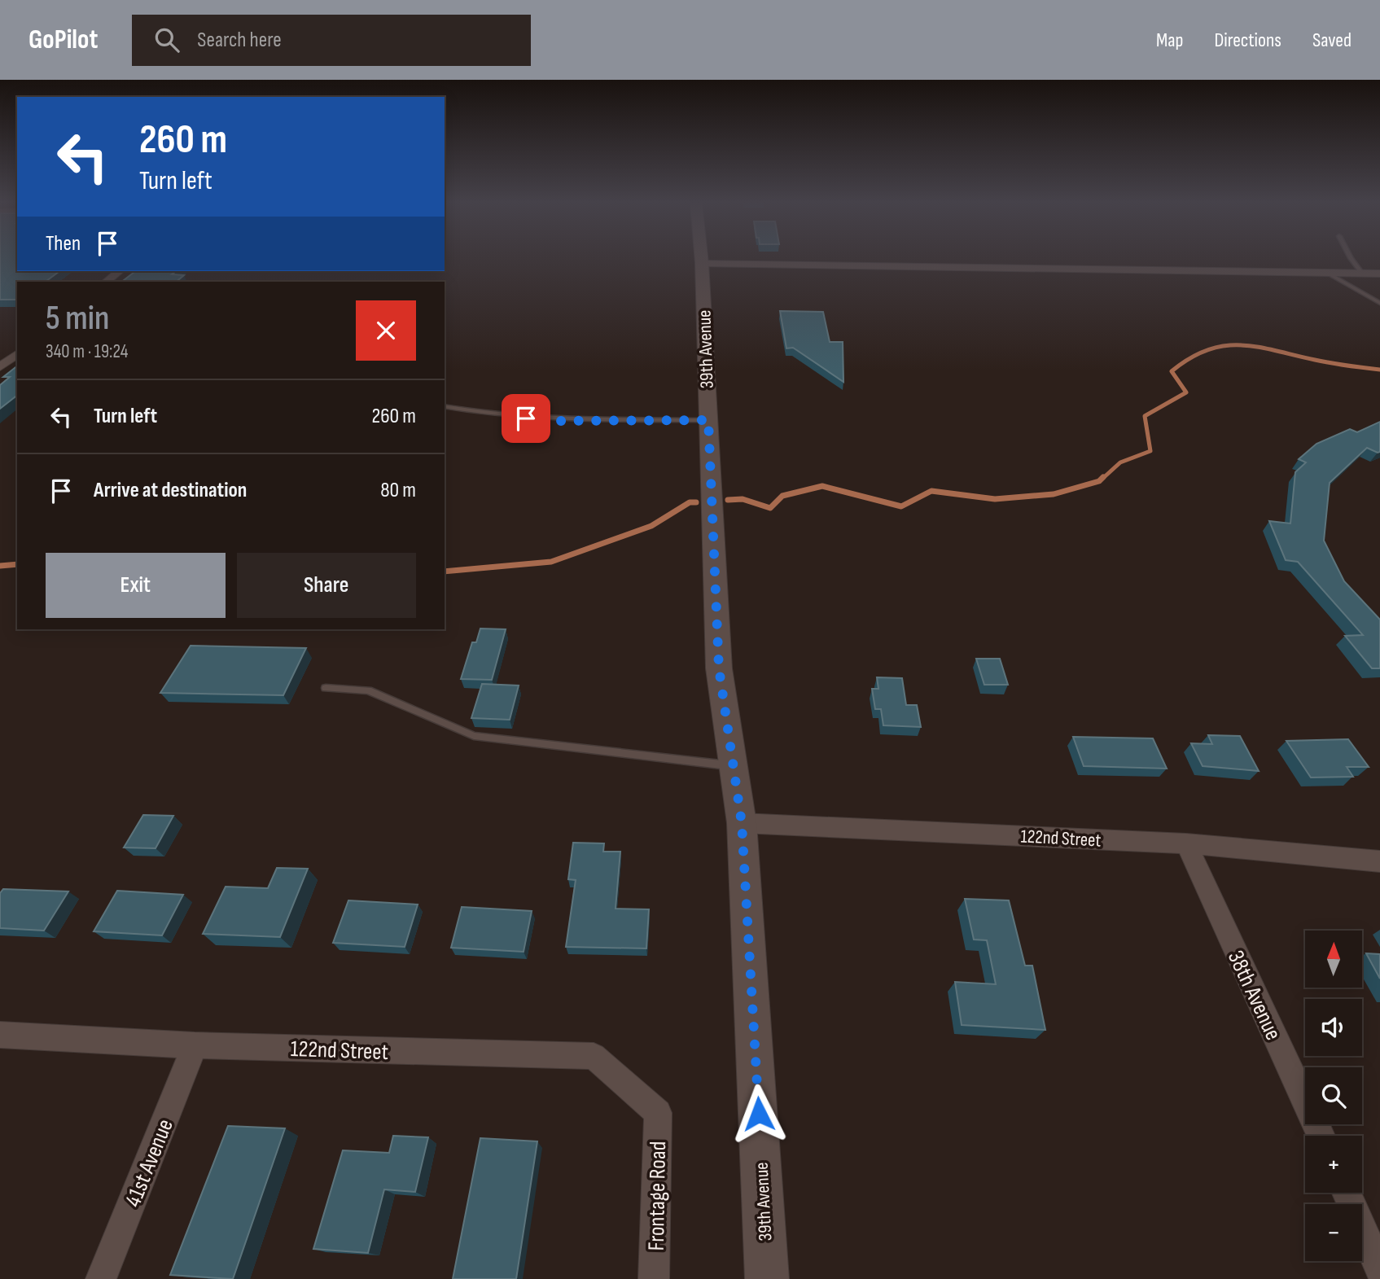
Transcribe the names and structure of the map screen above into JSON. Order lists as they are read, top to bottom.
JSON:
{
  "streets": {
    "main road": ["39th Avenue"],
    "street": [
      "122nd Street",
      "38th Avenue",
      "41st Avenue",
      "Frontage Road"
    ]
  },
  "crossings": [
    ["39th Avenue", "122nd Street"],
    ["122nd Street", "38th Avenue"],
    ["122nd Street", "41st Avenue"],
    ["122nd Street", "Frontage Road"]
  ],
  "north": "top",
  "page": {
    "header": "GoPilot",
    "search": "Search here",
    "nav": ["Map", "Directions", "Saved"],
    "turn": ["260 m", "Turn left"],
    "then": "Then",
    "heading": ["5 min", "340 m · 19:24"],
    "list": [
      {
        "name": "Turn left",
        "value": "260 m"
      },
      {
        "name": "Arrive at destination",
        "value": "80 m"
      }
    ],
    "buttons": ["Exit", "Share"],
    "map_buttons": ["+", "−"]
  }
}
